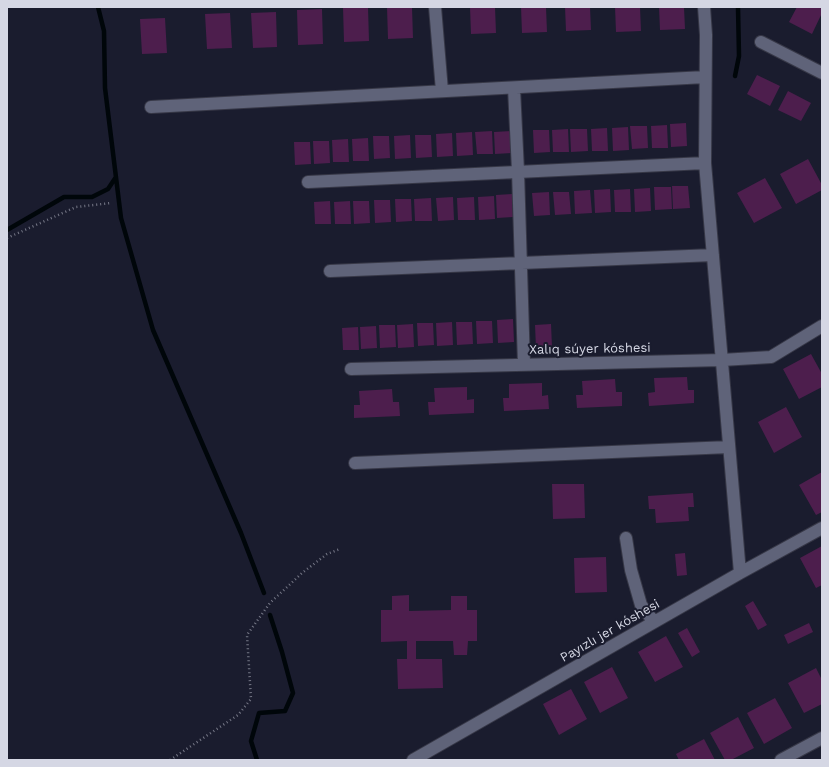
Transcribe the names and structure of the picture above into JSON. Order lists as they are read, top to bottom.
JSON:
{
  "streets": {
    "street": ["Xalıq súyer kóshesi", "Payızlı jer kóshesi"]
  }
}
